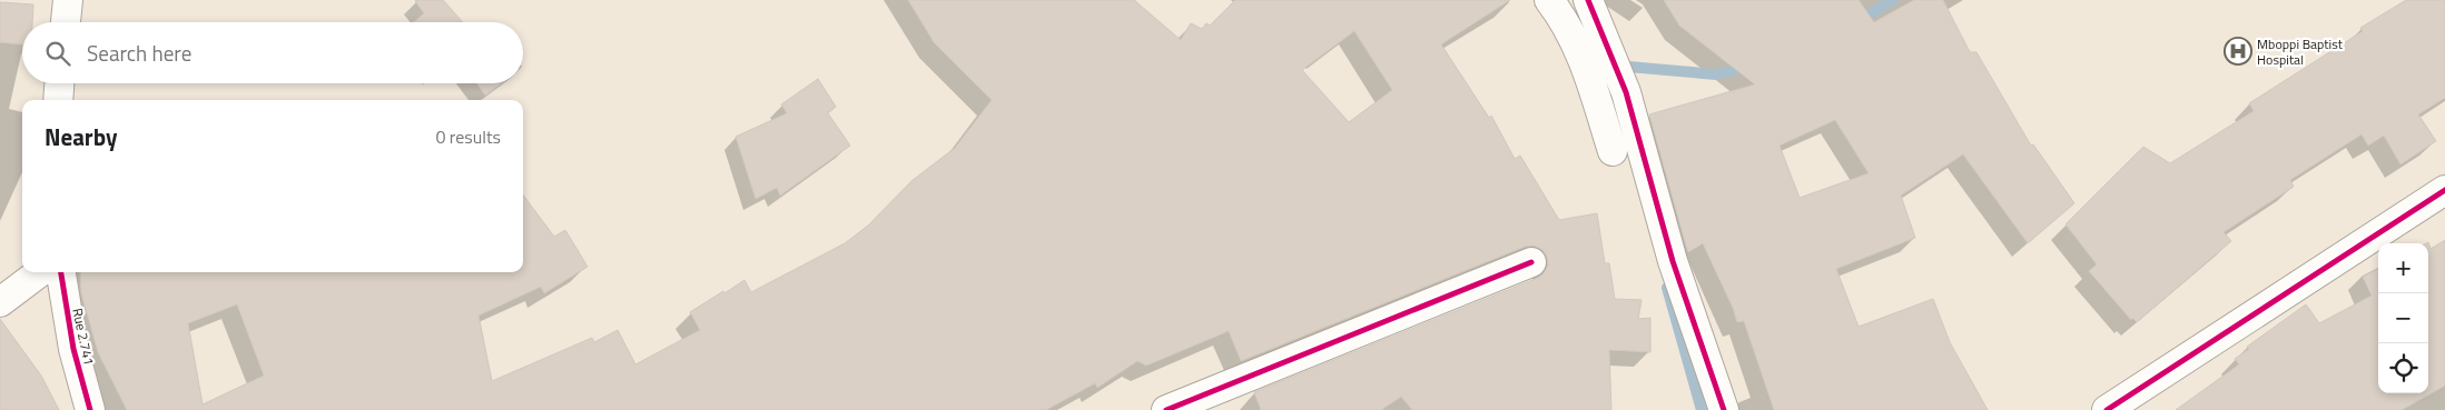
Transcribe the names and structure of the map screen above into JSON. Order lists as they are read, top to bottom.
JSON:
{
  "streets": {
    "street": ["Rue 2.741"]
  },
  "places": {
    "hospital": ["Mboppi Baptist Hospital"]
  },
  "page": {
    "search": "Search here",
    "heading": ["Nearby", "0 results"],
    "map_buttons": ["+", "−"]
  }
}
